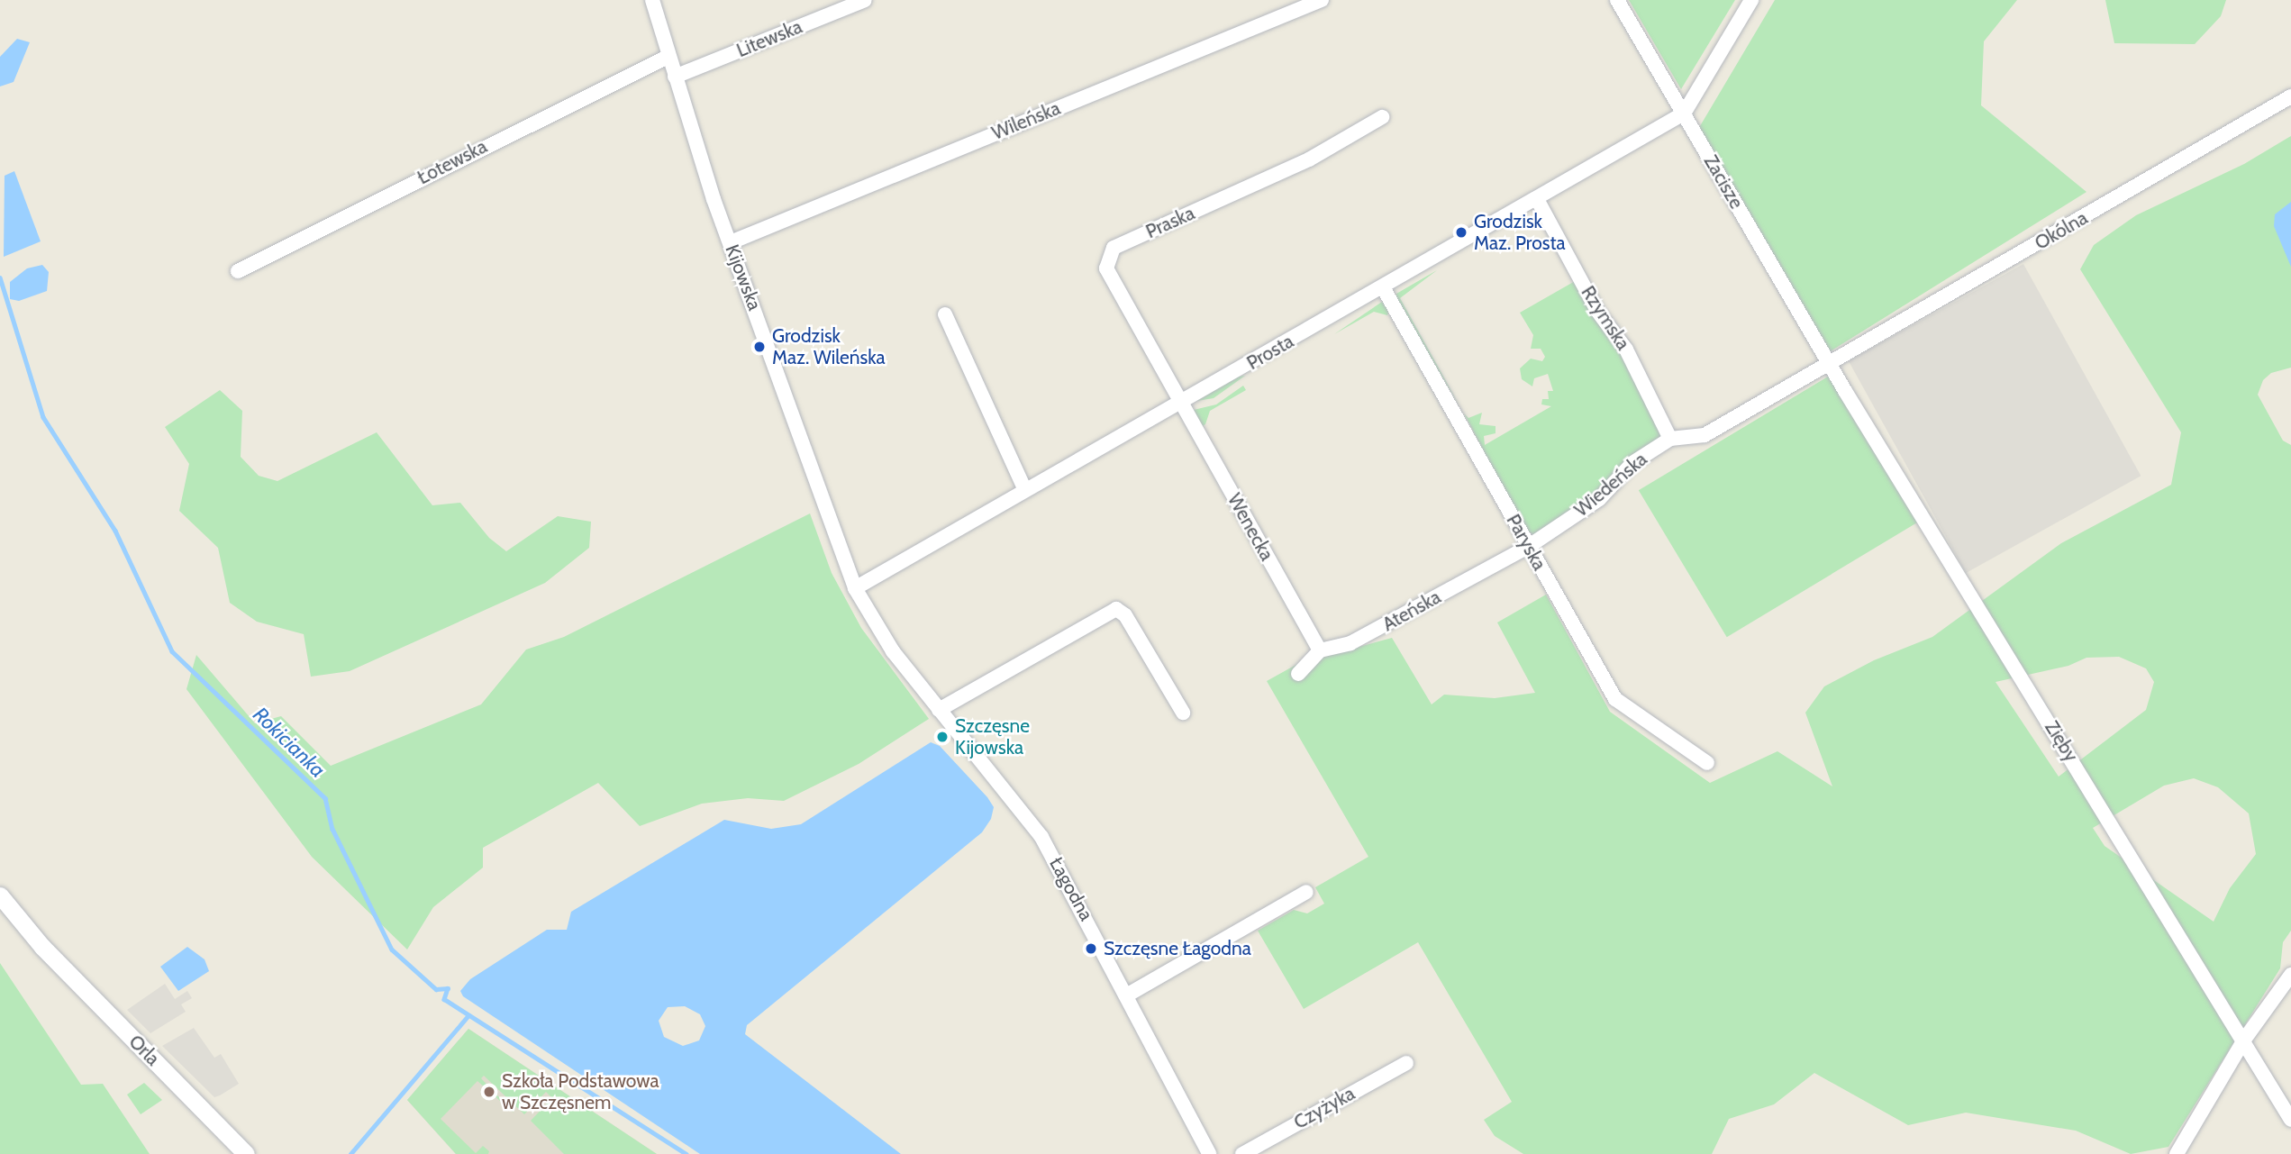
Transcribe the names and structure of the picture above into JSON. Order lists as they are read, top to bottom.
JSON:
{
  "streets": {
    "street": [
      "Litewska",
      "Wileńska",
      "Łotewska",
      "Zacisze",
      "Praska",
      "Okólna",
      "Kijowska",
      "Rzymska",
      "Prosta",
      "Wiedeńska",
      "Wenecka",
      "Paryska",
      "Ateńska",
      "Zięby",
      "Łagodna",
      "Orla",
      "Czyżyka"
    ]
  },
  "crossings": [
    ["Litewska", "Kijowska"],
    ["Wileńska", "Kijowska"],
    ["Łotewska", "Kijowska"],
    ["Zacisze", "Okólna"],
    ["Zacisze", "Prosta"],
    ["Zacisze", "Wiedeńska"],
    ["Zacisze", "Zięby"],
    ["Praska", "Prosta"],
    ["Praska", "Wenecka"],
    ["Okólna", "Wiedeńska"],
    ["Okólna", "Zięby"],
    ["Kijowska", "Prosta"],
    ["Kijowska", "Łagodna"],
    ["Rzymska", "Prosta"],
    ["Rzymska", "Wiedeńska"],
    ["Prosta", "Wenecka"],
    ["Prosta", "Paryska"],
    ["Prosta", "Łagodna"],
    ["Wiedeńska", "Paryska"],
    ["Wiedeńska", "Ateńska"],
    ["Wiedeńska", "Zięby"],
    ["Wenecka", "Ateńska"],
    ["Paryska", "Ateńska"]
  ],
  "water": ["Rokicianka"],
  "places": [
    "Grodzisk Maz. Prosta",
    "Grodzisk Maz. Wileńska",
    "Szczęsne Kijowska",
    "Szczęsne Łagodna",
    "Szkoła Podstawowa w Szczęsnem"
  ]
}
